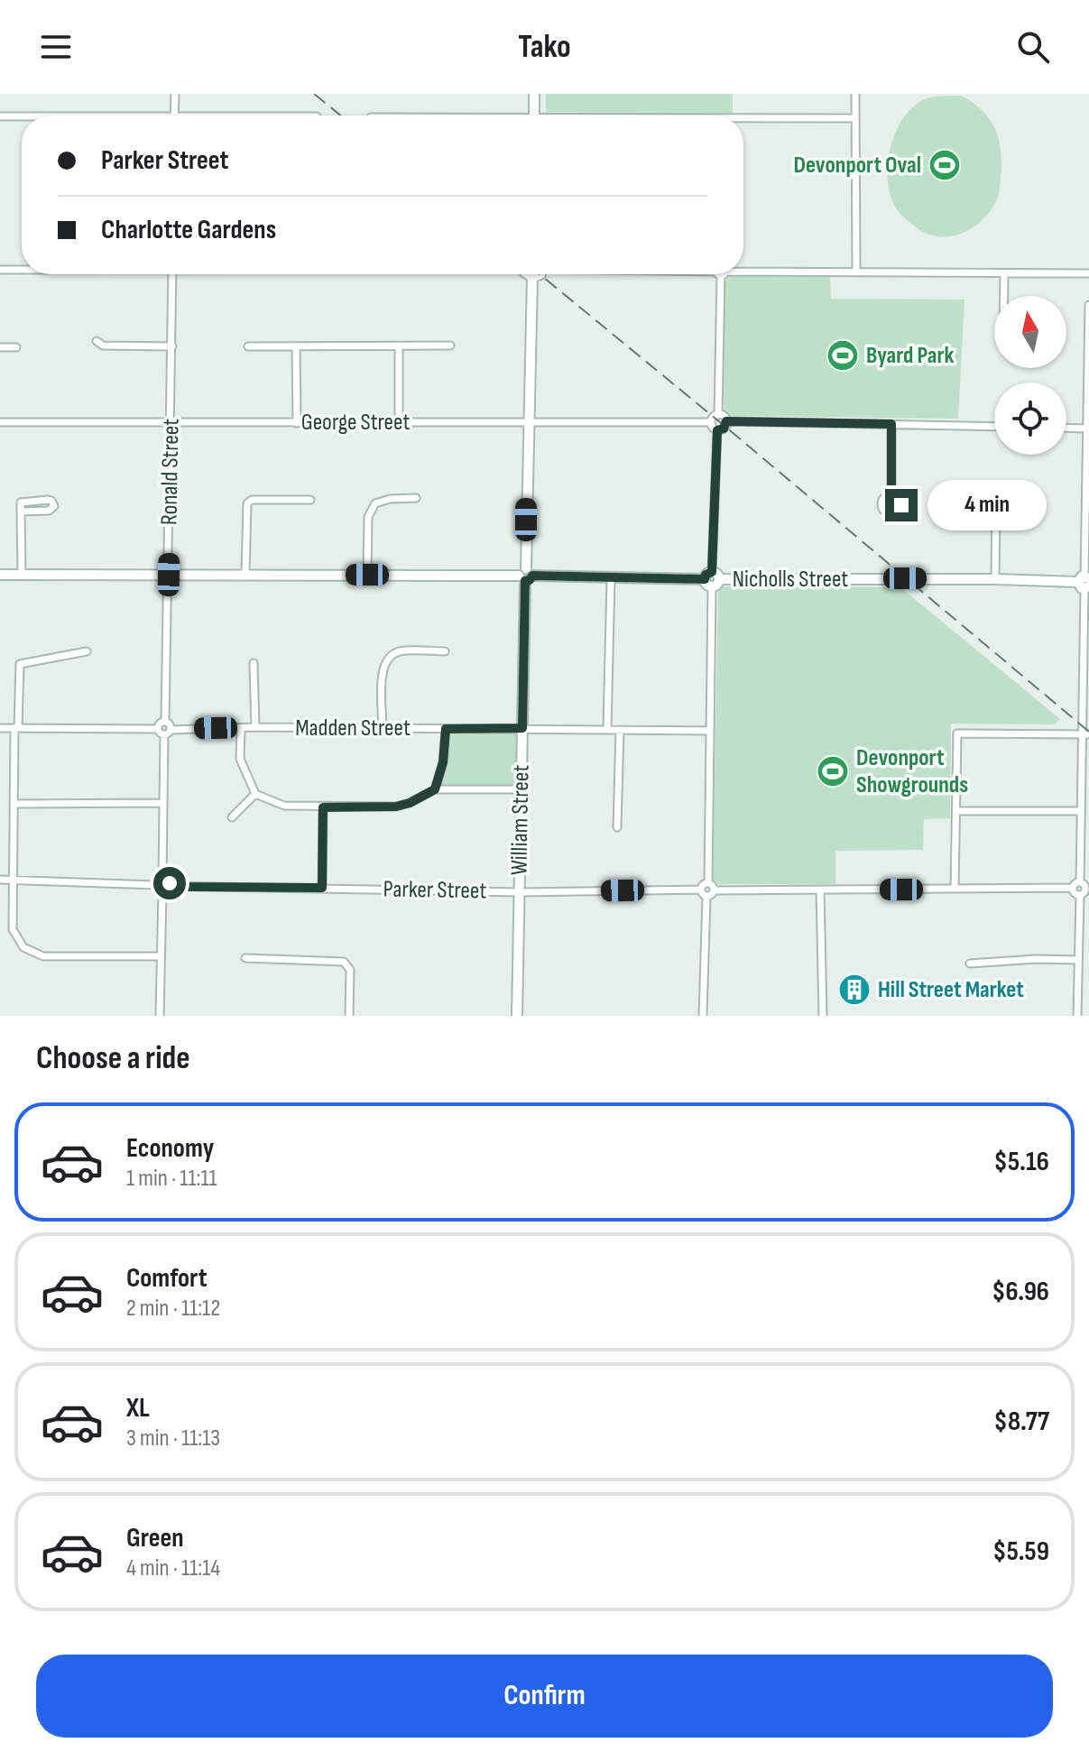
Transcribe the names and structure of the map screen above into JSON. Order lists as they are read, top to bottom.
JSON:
{
  "streets": {
    "street": [
      "George Street",
      "Ronald Street",
      "Nicholls Street",
      "Madden Street",
      "William Street",
      "Parker Street"
    ]
  },
  "crossings": [
    ["George Street", "Ronald Street"],
    ["George Street", "William Street"],
    ["Ronald Street", "Nicholls Street"],
    ["Nicholls Street", "William Street"],
    ["Madden Street", "William Street"],
    ["William Street", "Parker Street"]
  ],
  "places": {
    "sports": ["Devonport Oval", "Byard Park", "Devonport Showgrounds"],
    "building": ["Hill Street Market"]
  },
  "north": "top",
  "page": {
    "header": "Tako",
    "banner": ["Parker Street", "Charlotte Gardens"],
    "bubble": "4 min",
    "heading": "Choose a ride",
    "list": [
      {
        "name": "Economy",
        "note": "1 min · 11:11",
        "value": "$5.16"
      },
      {
        "name": "Comfort",
        "note": "2 min · 11:12",
        "value": "$6.96"
      },
      {
        "name": "XL",
        "note": "3 min · 11:13",
        "value": "$8.77"
      },
      {
        "name": "Green",
        "note": "4 min · 11:14",
        "value": "$5.59"
      }
    ],
    "buttons": "Confirm"
  }
}
